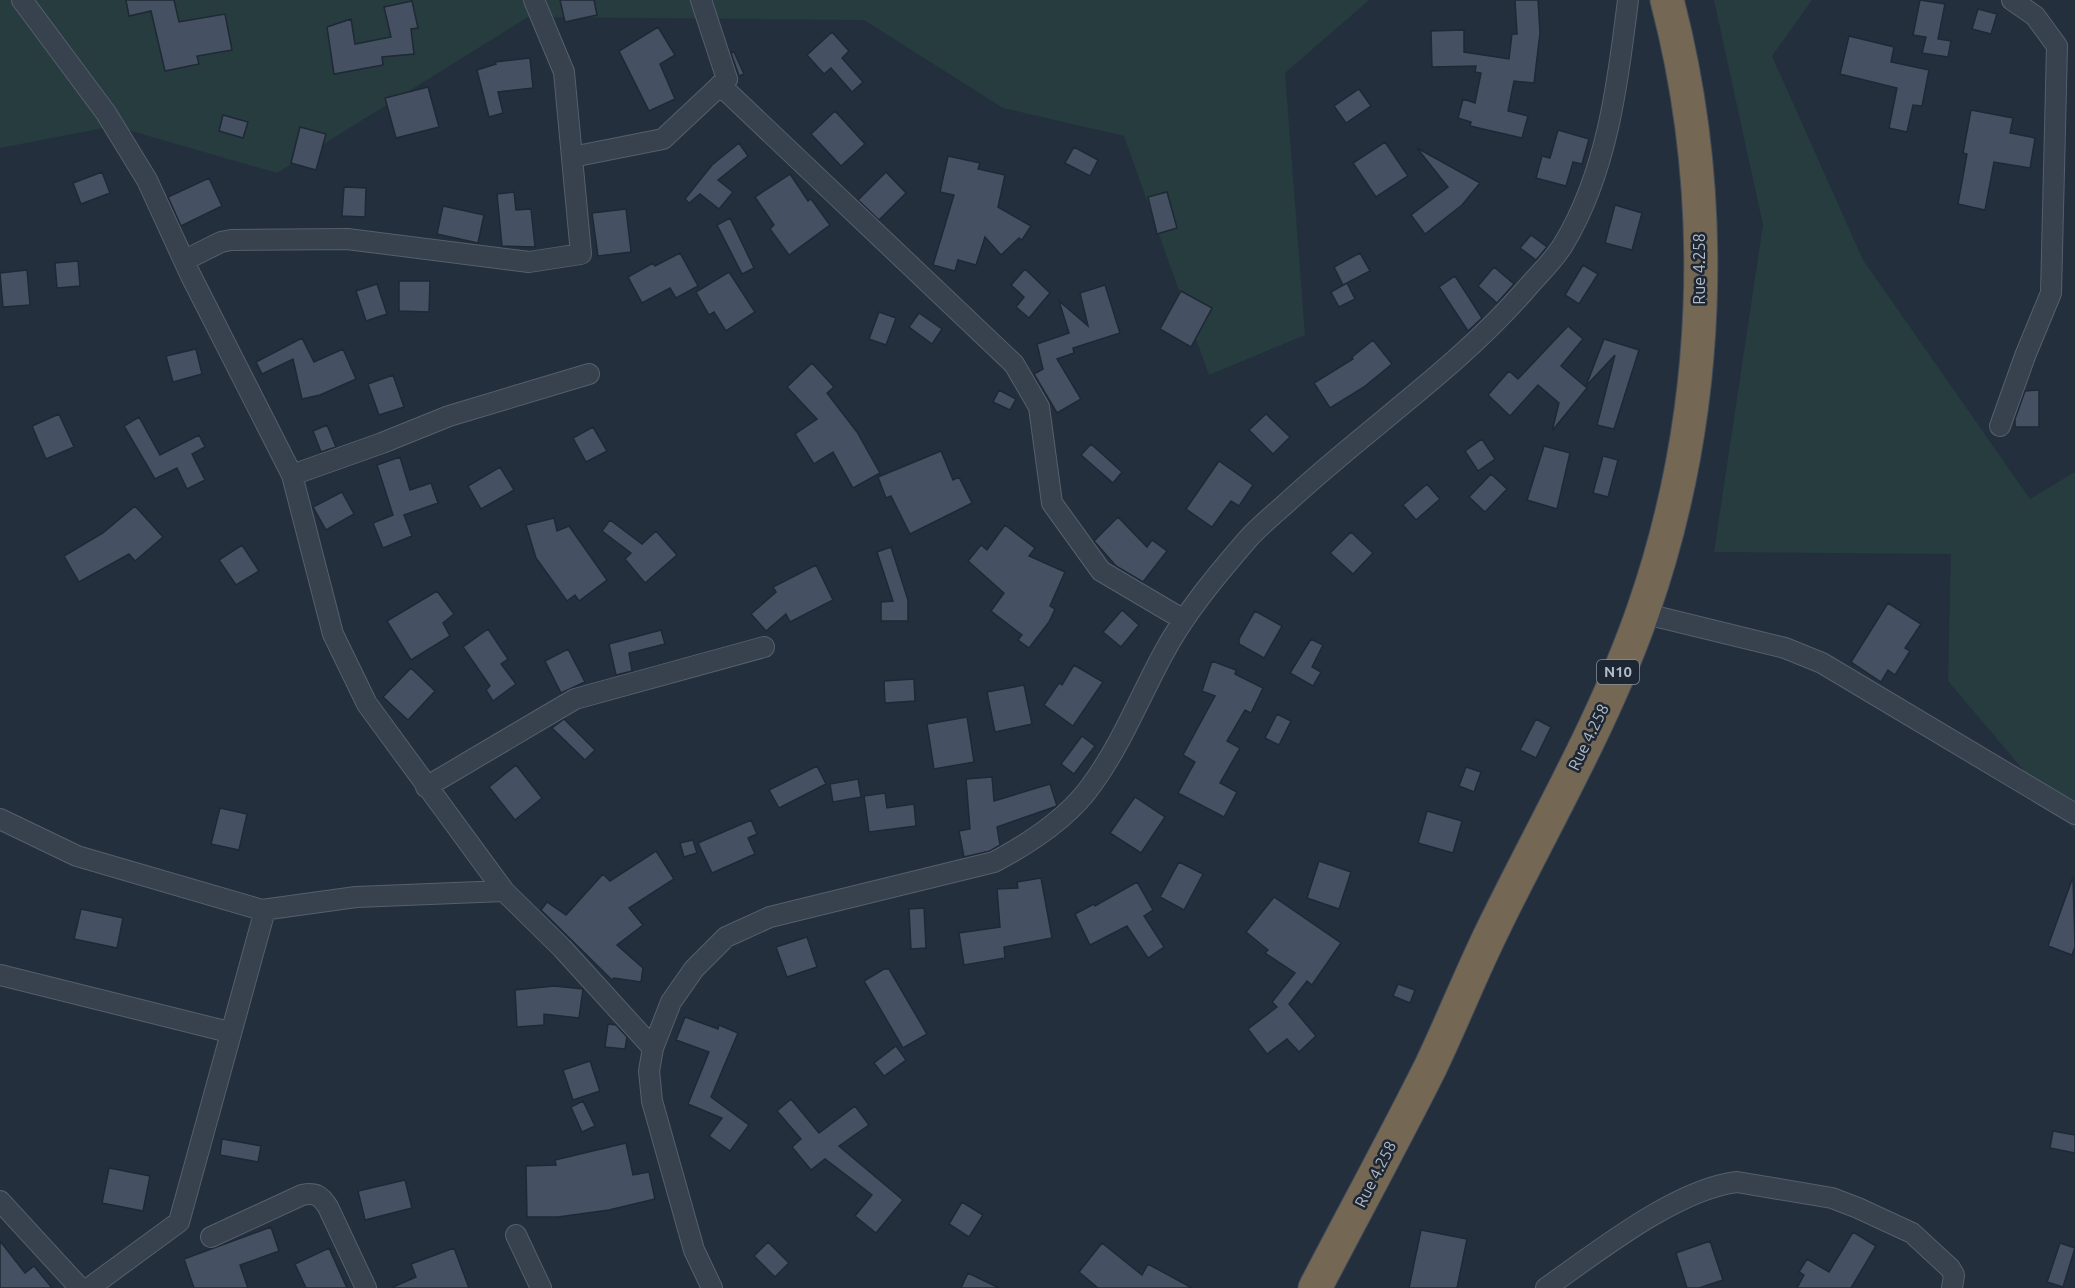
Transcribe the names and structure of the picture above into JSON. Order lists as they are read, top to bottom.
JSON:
{
  "streets": {
    "highway": ["Rue 4.258", "N10"]
  }
}
